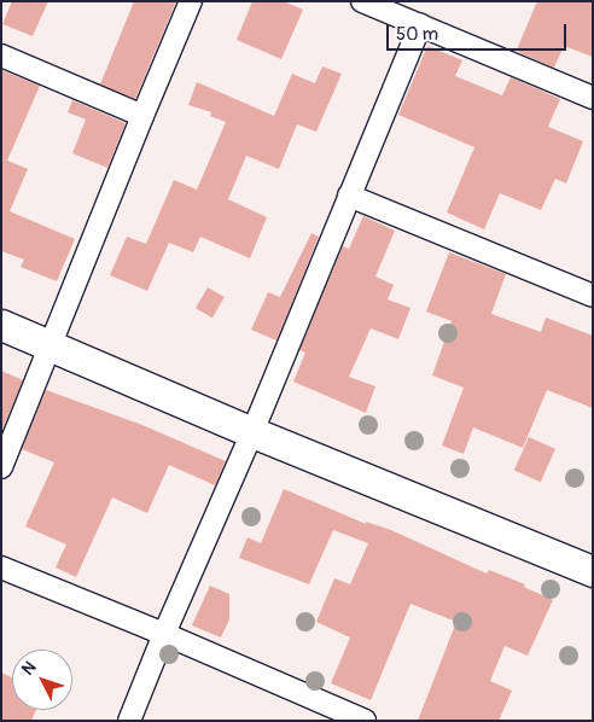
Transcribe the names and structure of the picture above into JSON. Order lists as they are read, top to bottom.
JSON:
{
  "scale_bar": "50 m",
  "north": "top left"
}
